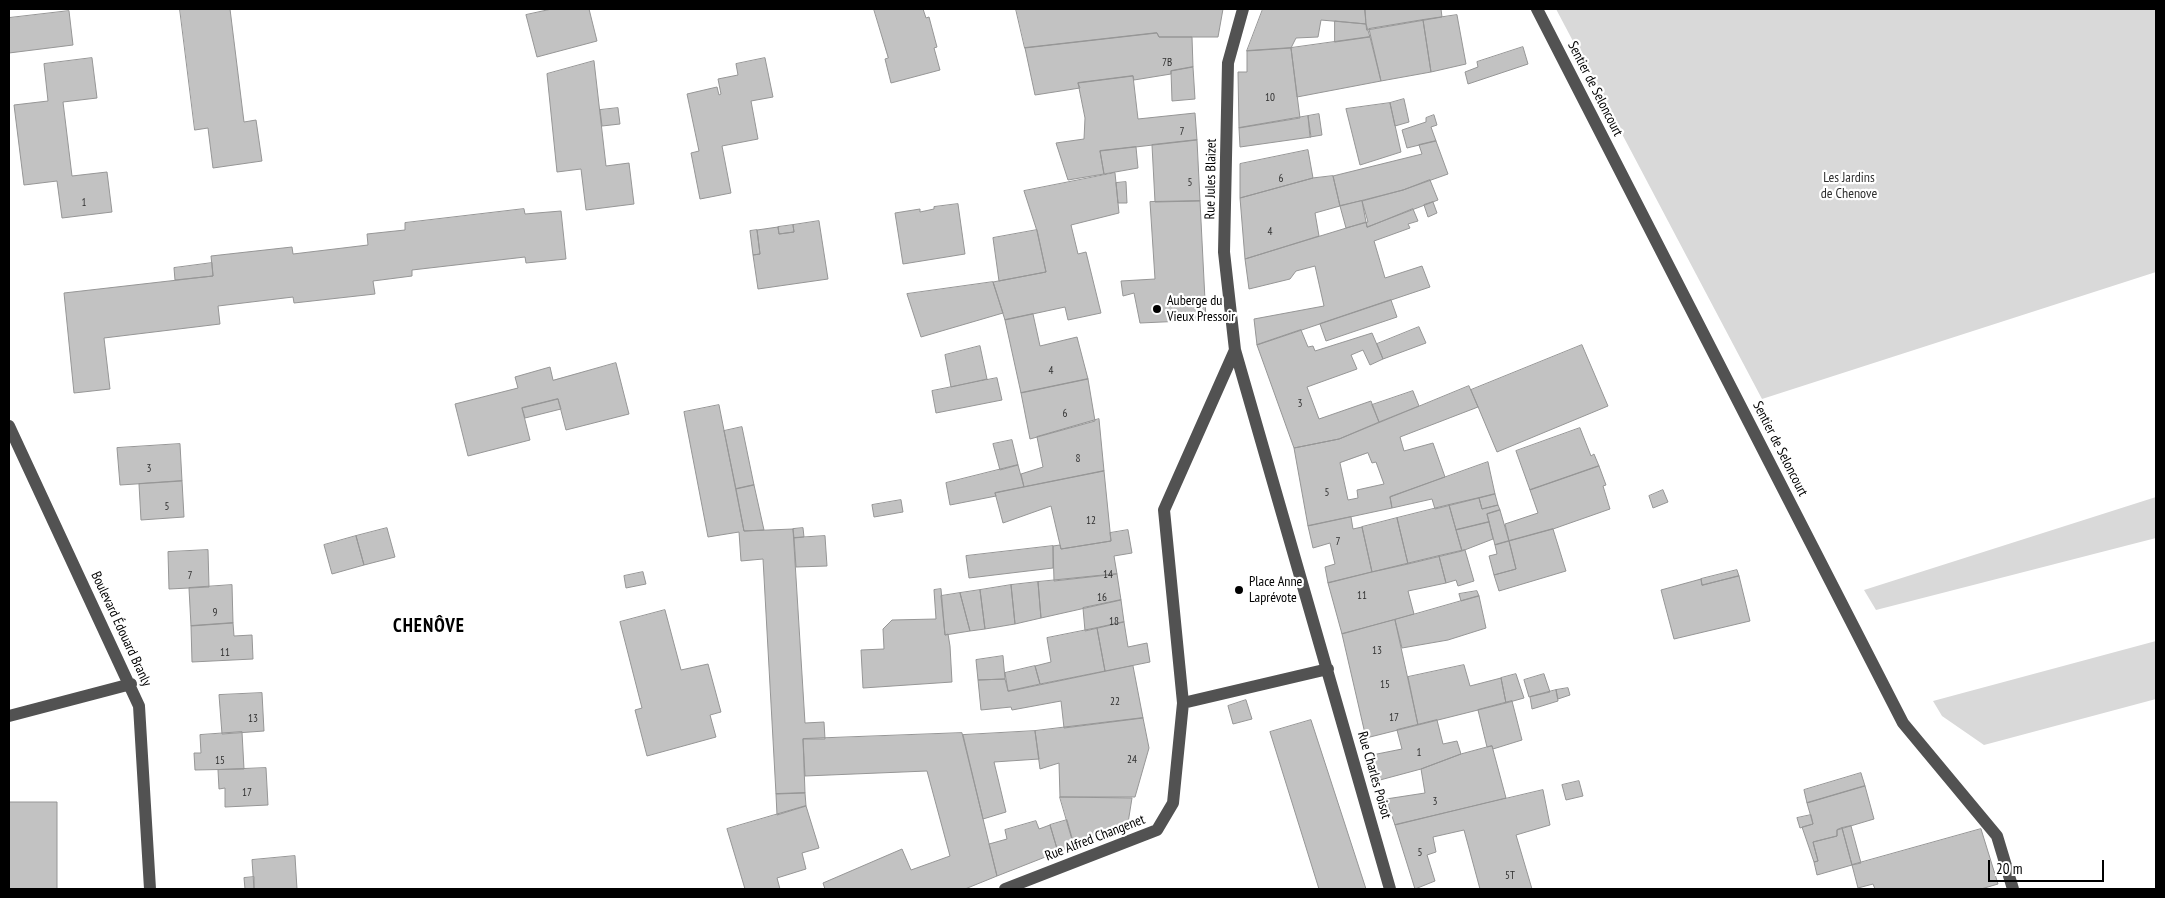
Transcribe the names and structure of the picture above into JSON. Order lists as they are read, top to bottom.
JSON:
{
  "streets": {
    "street": [
      "Sentier de Seloncourt",
      "Rue Jules Blaizet",
      "Boulevard Édouard Branly",
      "Rue Charles Poisot",
      "Rue Alfred Changenet"
    ]
  },
  "districts": ["CHENÔVE"],
  "parks": ["Les Jardins de Chenove"],
  "places": ["Auberge du Vieux Pressoir", "Place Anne Laprévote"],
  "house_numbers": [
    "7B",
    "10",
    "7",
    "6",
    "5",
    "1",
    "4",
    "4",
    "3",
    "6",
    "8",
    "3",
    "5",
    "5",
    "12",
    "7",
    "14",
    "7",
    "11",
    "16",
    "9",
    "18",
    "13",
    "11",
    "15",
    "22",
    "17",
    "13",
    "1",
    "24",
    "15",
    "17",
    "3",
    "5",
    "5T"
  ],
  "scale_bar": "20 m"
}
